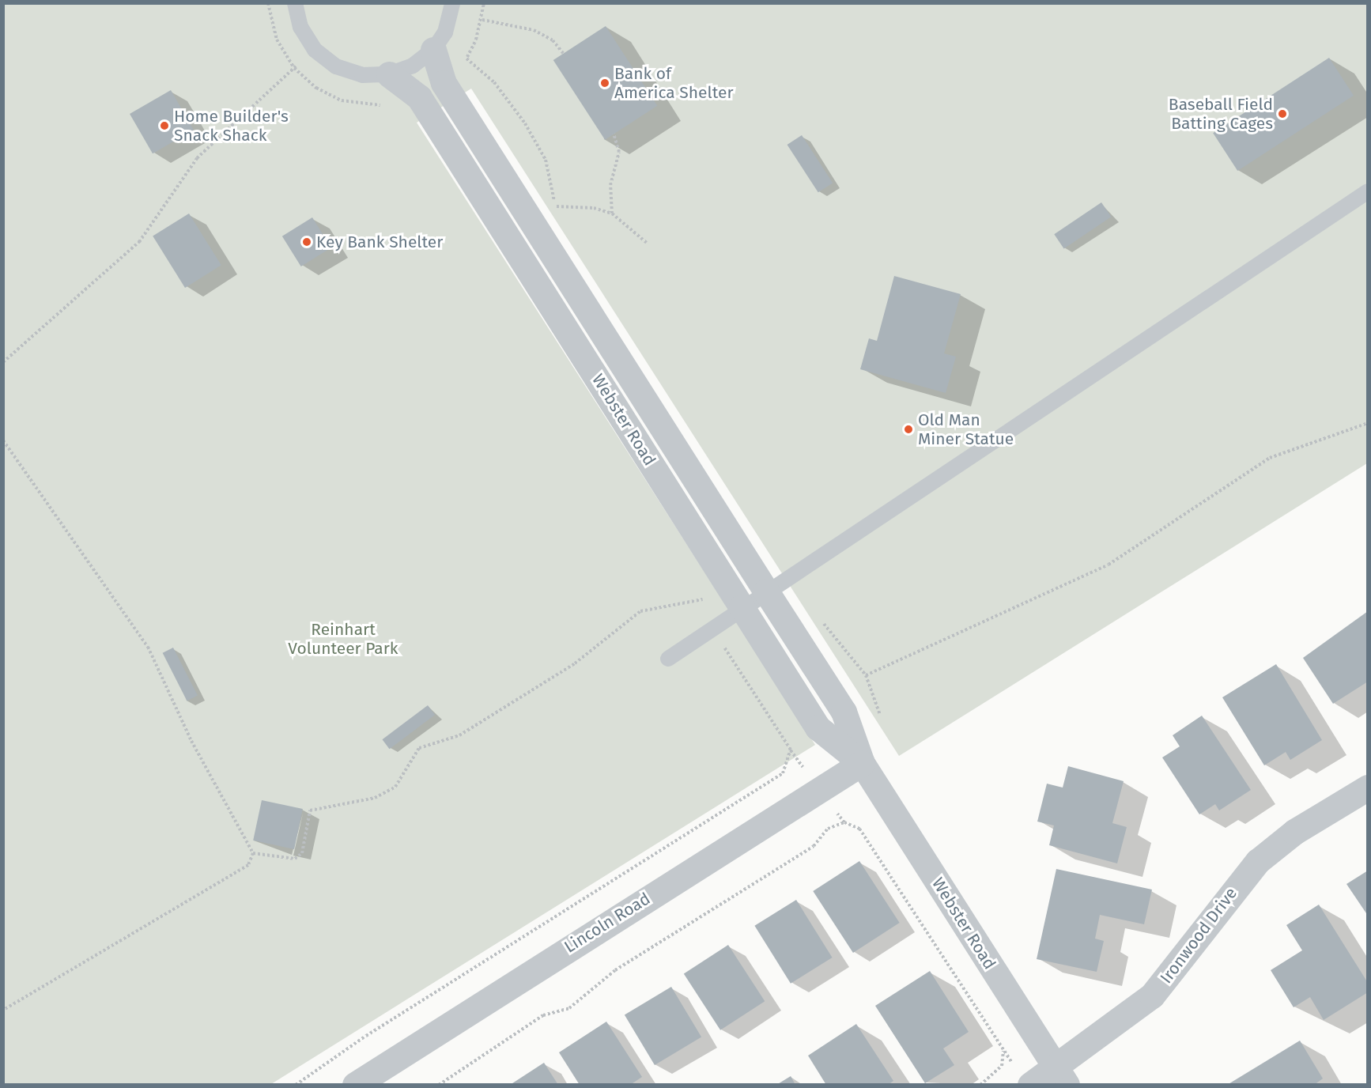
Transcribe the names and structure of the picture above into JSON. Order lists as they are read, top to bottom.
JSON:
{
  "streets": {
    "street": ["Webster Road", "Lincoln Road", "Ironwood Drive"]
  },
  "crossings": [
    ["Webster Road", "Lincoln Road"],
    ["Webster Road", "Ironwood Drive"]
  ],
  "parks": ["Reinhart Volunteer Park"],
  "places": [
    "Bank of America Shelter",
    "Baseball Field Batting Cages",
    "Home Builder's Snack Shack",
    "Key Bank Shelter",
    "Old Man Miner Statue"
  ]
}
